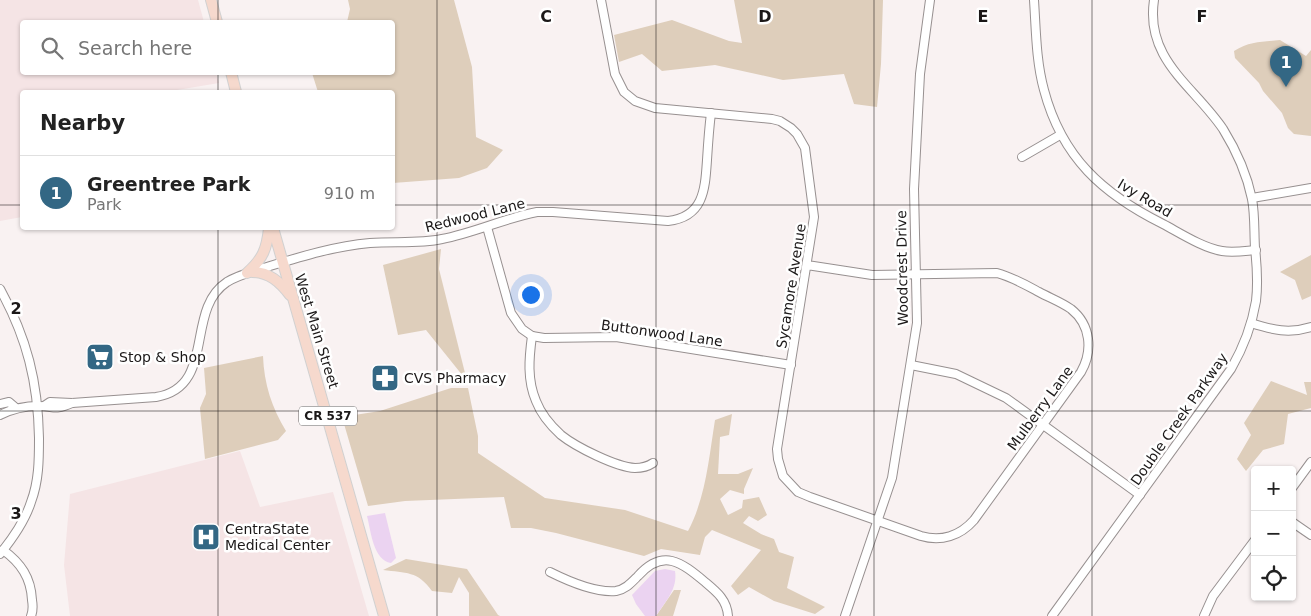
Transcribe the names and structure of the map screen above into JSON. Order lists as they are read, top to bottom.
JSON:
{
  "streets": {
    "main road": ["West Main Street", "CR 537"],
    "street": [
      "Ivy Road",
      "Redwood Lane",
      "Woodcrest Drive",
      "Sycamore Avenue",
      "Buttonwood Lane",
      "Mulberry Lane",
      "Double Creek Parkway"
    ]
  },
  "crossings": [
    ["Ivy Road", "Double Creek Parkway"],
    ["Redwood Lane", "Sycamore Avenue"],
    ["Redwood Lane", "West Main Street"],
    ["Woodcrest Drive", "Sycamore Avenue"],
    ["Woodcrest Drive", "Mulberry Lane"],
    ["Sycamore Avenue", "Buttonwood Lane"],
    ["Sycamore Avenue", "Mulberry Lane"]
  ],
  "places": {
    "supermarket": ["Stop & Shop"],
    "pharmacy": ["CVS Pharmacy"],
    "hospital": ["CentraState Medical Center"]
  },
  "page": {
    "search": "Search here",
    "pins": "1",
    "heading": "Nearby",
    "list": [
      {
        "mark": "1",
        "name": "Greentree Park",
        "note": "Park",
        "value": "910 m"
      }
    ],
    "map_buttons": ["+", "−"]
  },
  "grid": {
    "columns": [
      "C",
      "D",
      "E",
      "F"
    ],
    "rows": ["2", "3"]
  }
}
